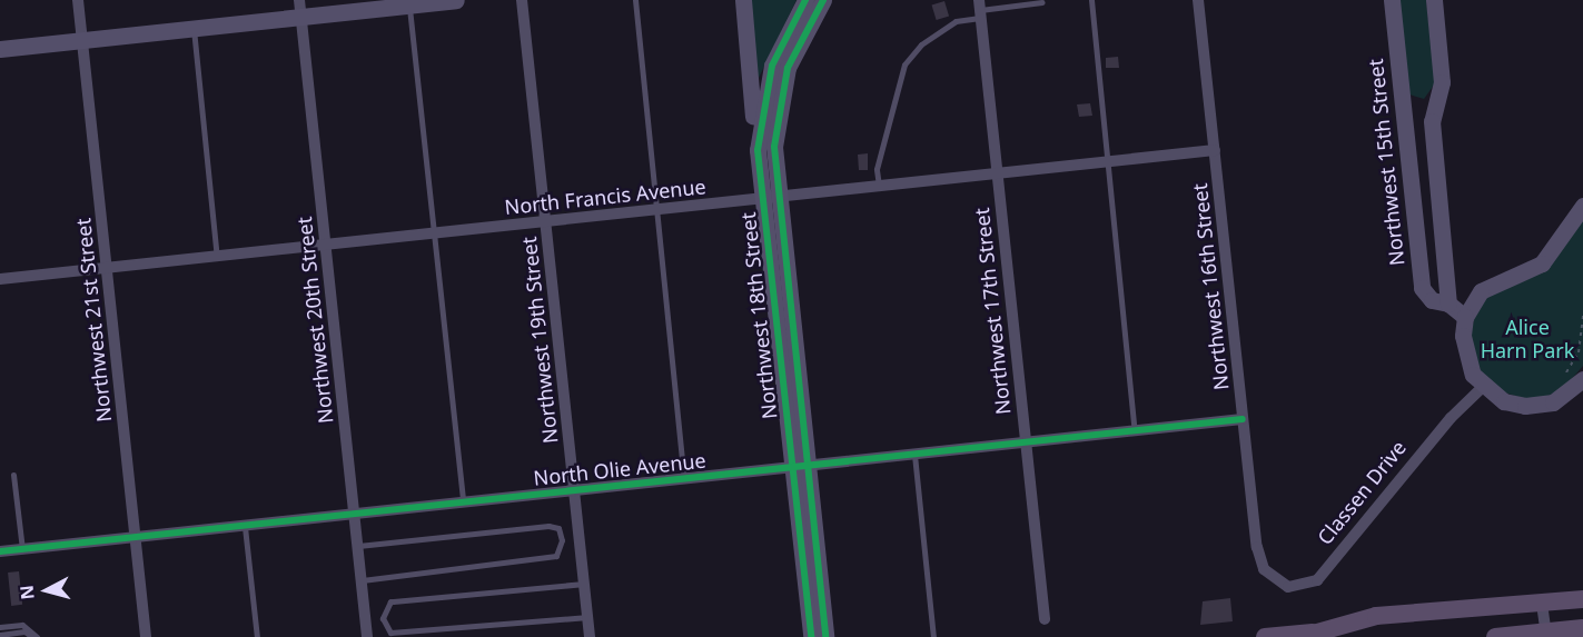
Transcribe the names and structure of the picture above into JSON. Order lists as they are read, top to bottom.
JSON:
{
  "streets": {
    "street": [
      "Northwest 15th Street",
      "North Francis Avenue",
      "Northwest 16th Street",
      "Northwest 17th Street",
      "Northwest 18th Street",
      "Northwest 21st Street",
      "Northwest 20th Street",
      "Northwest 19th Street",
      "North Olie Avenue",
      "Classen Drive"
    ]
  },
  "crossings": [
    ["North Francis Avenue", "Northwest 16th Street"],
    ["North Francis Avenue", "Northwest 17th Street"],
    ["North Francis Avenue", "Northwest 18th Street"],
    ["North Francis Avenue", "Northwest 21st Street"],
    ["North Francis Avenue", "Northwest 20th Street"],
    ["North Francis Avenue", "Northwest 19th Street"],
    ["Northwest 16th Street", "North Olie Avenue"],
    ["Northwest 16th Street", "Classen Drive"],
    ["Northwest 17th Street", "North Olie Avenue"],
    ["Northwest 18th Street", "North Olie Avenue"],
    ["Northwest 21st Street", "North Olie Avenue"],
    ["Northwest 20th Street", "North Olie Avenue"],
    ["Northwest 19th Street", "North Olie Avenue"]
  ],
  "parks": ["Alice Harn Park"],
  "north": "left"
}
